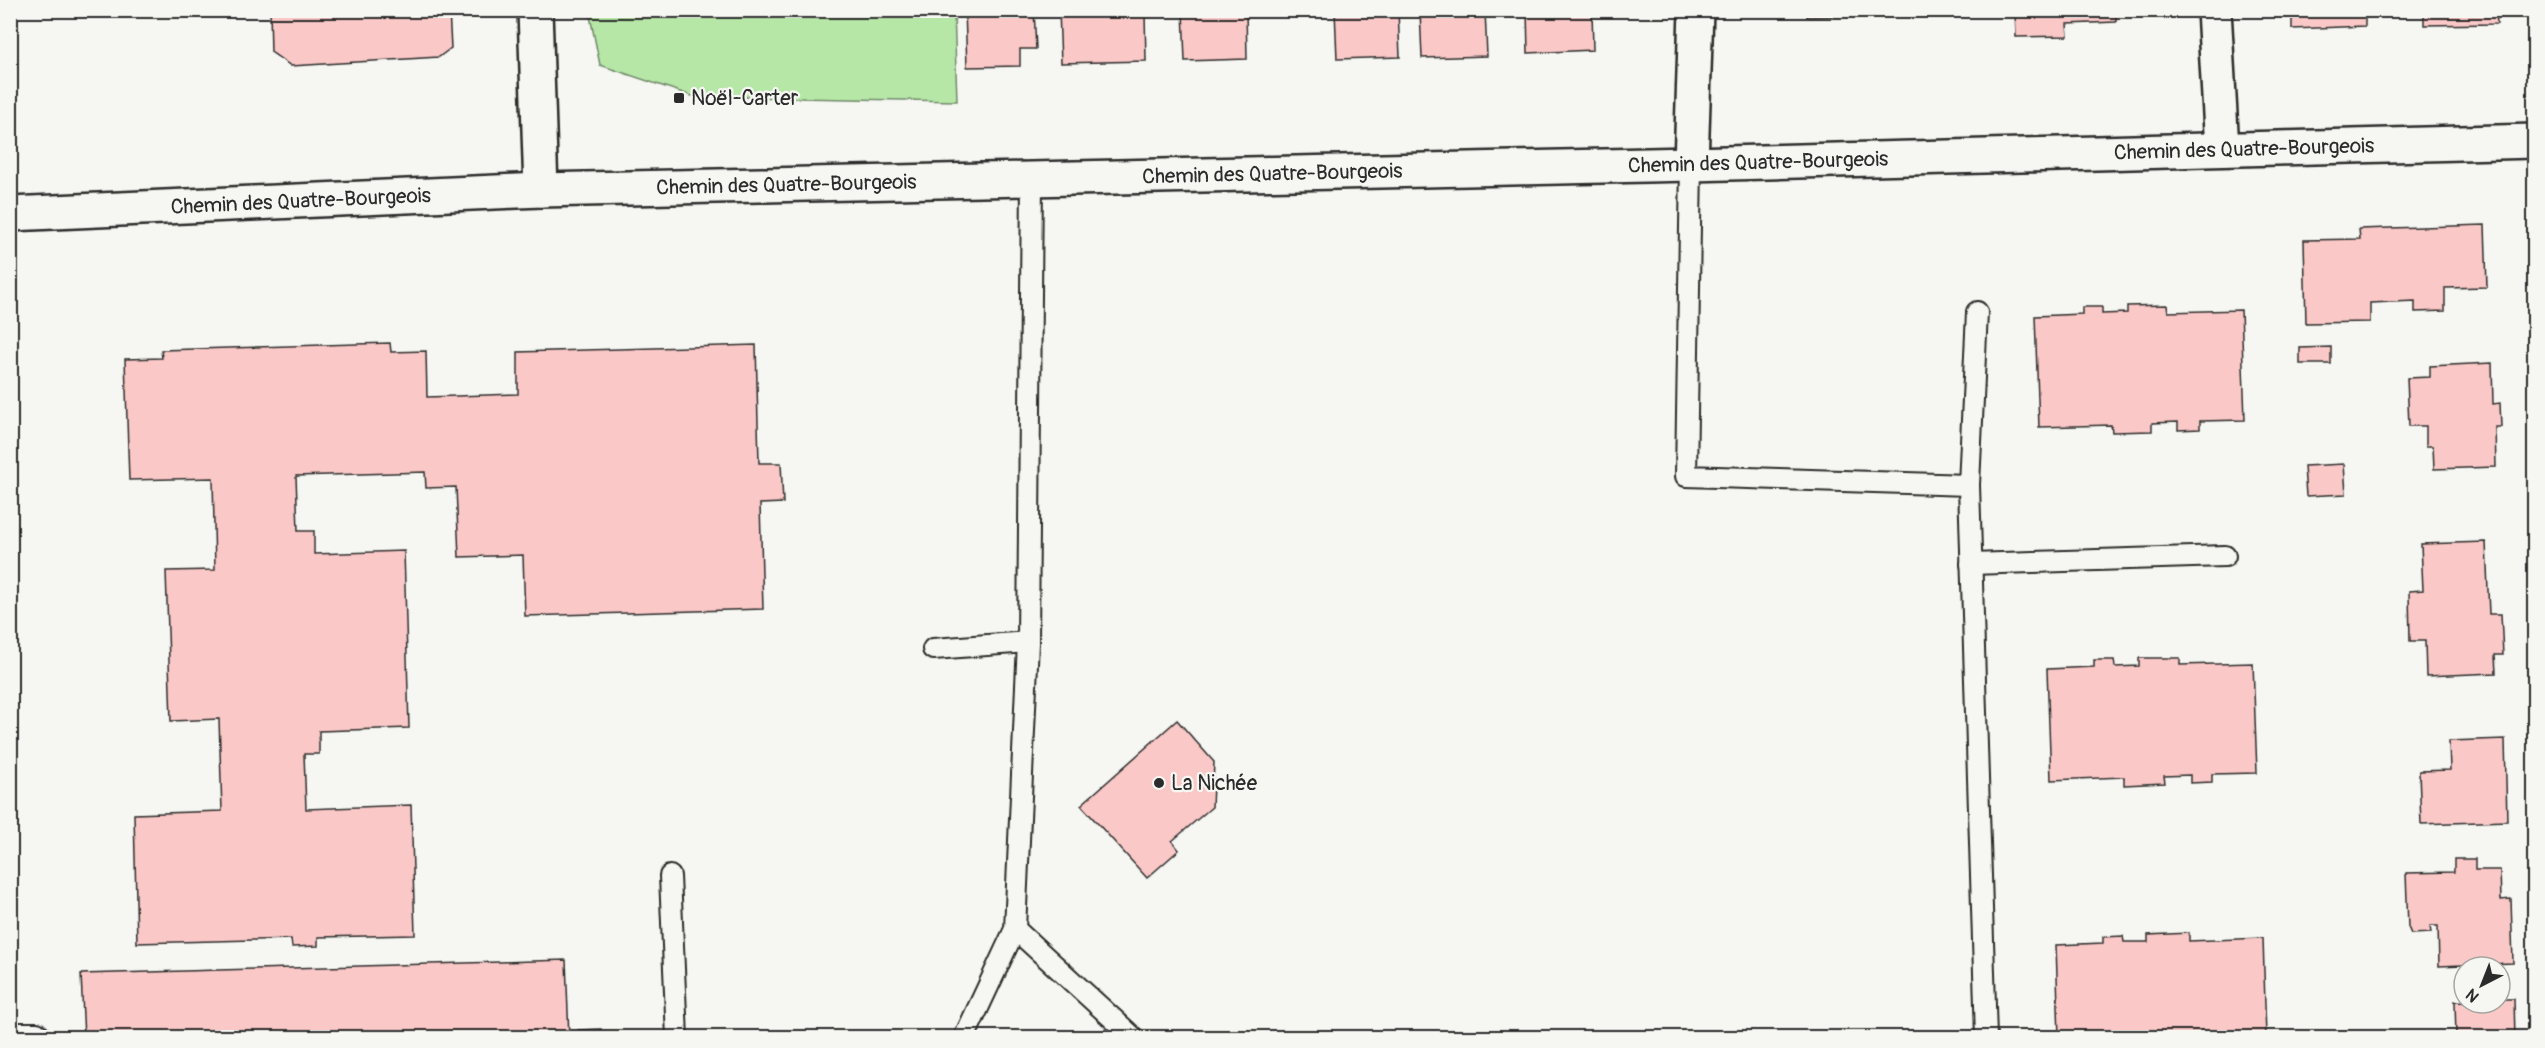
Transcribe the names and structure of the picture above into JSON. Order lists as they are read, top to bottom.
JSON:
{
  "streets": {
    "main road": ["Chemin des Quatre-Bourgeois"]
  },
  "places": {
    "transit": ["Noël-Carter"],
    "other": ["La Nichée"]
  },
  "north": "bottom left"
}
